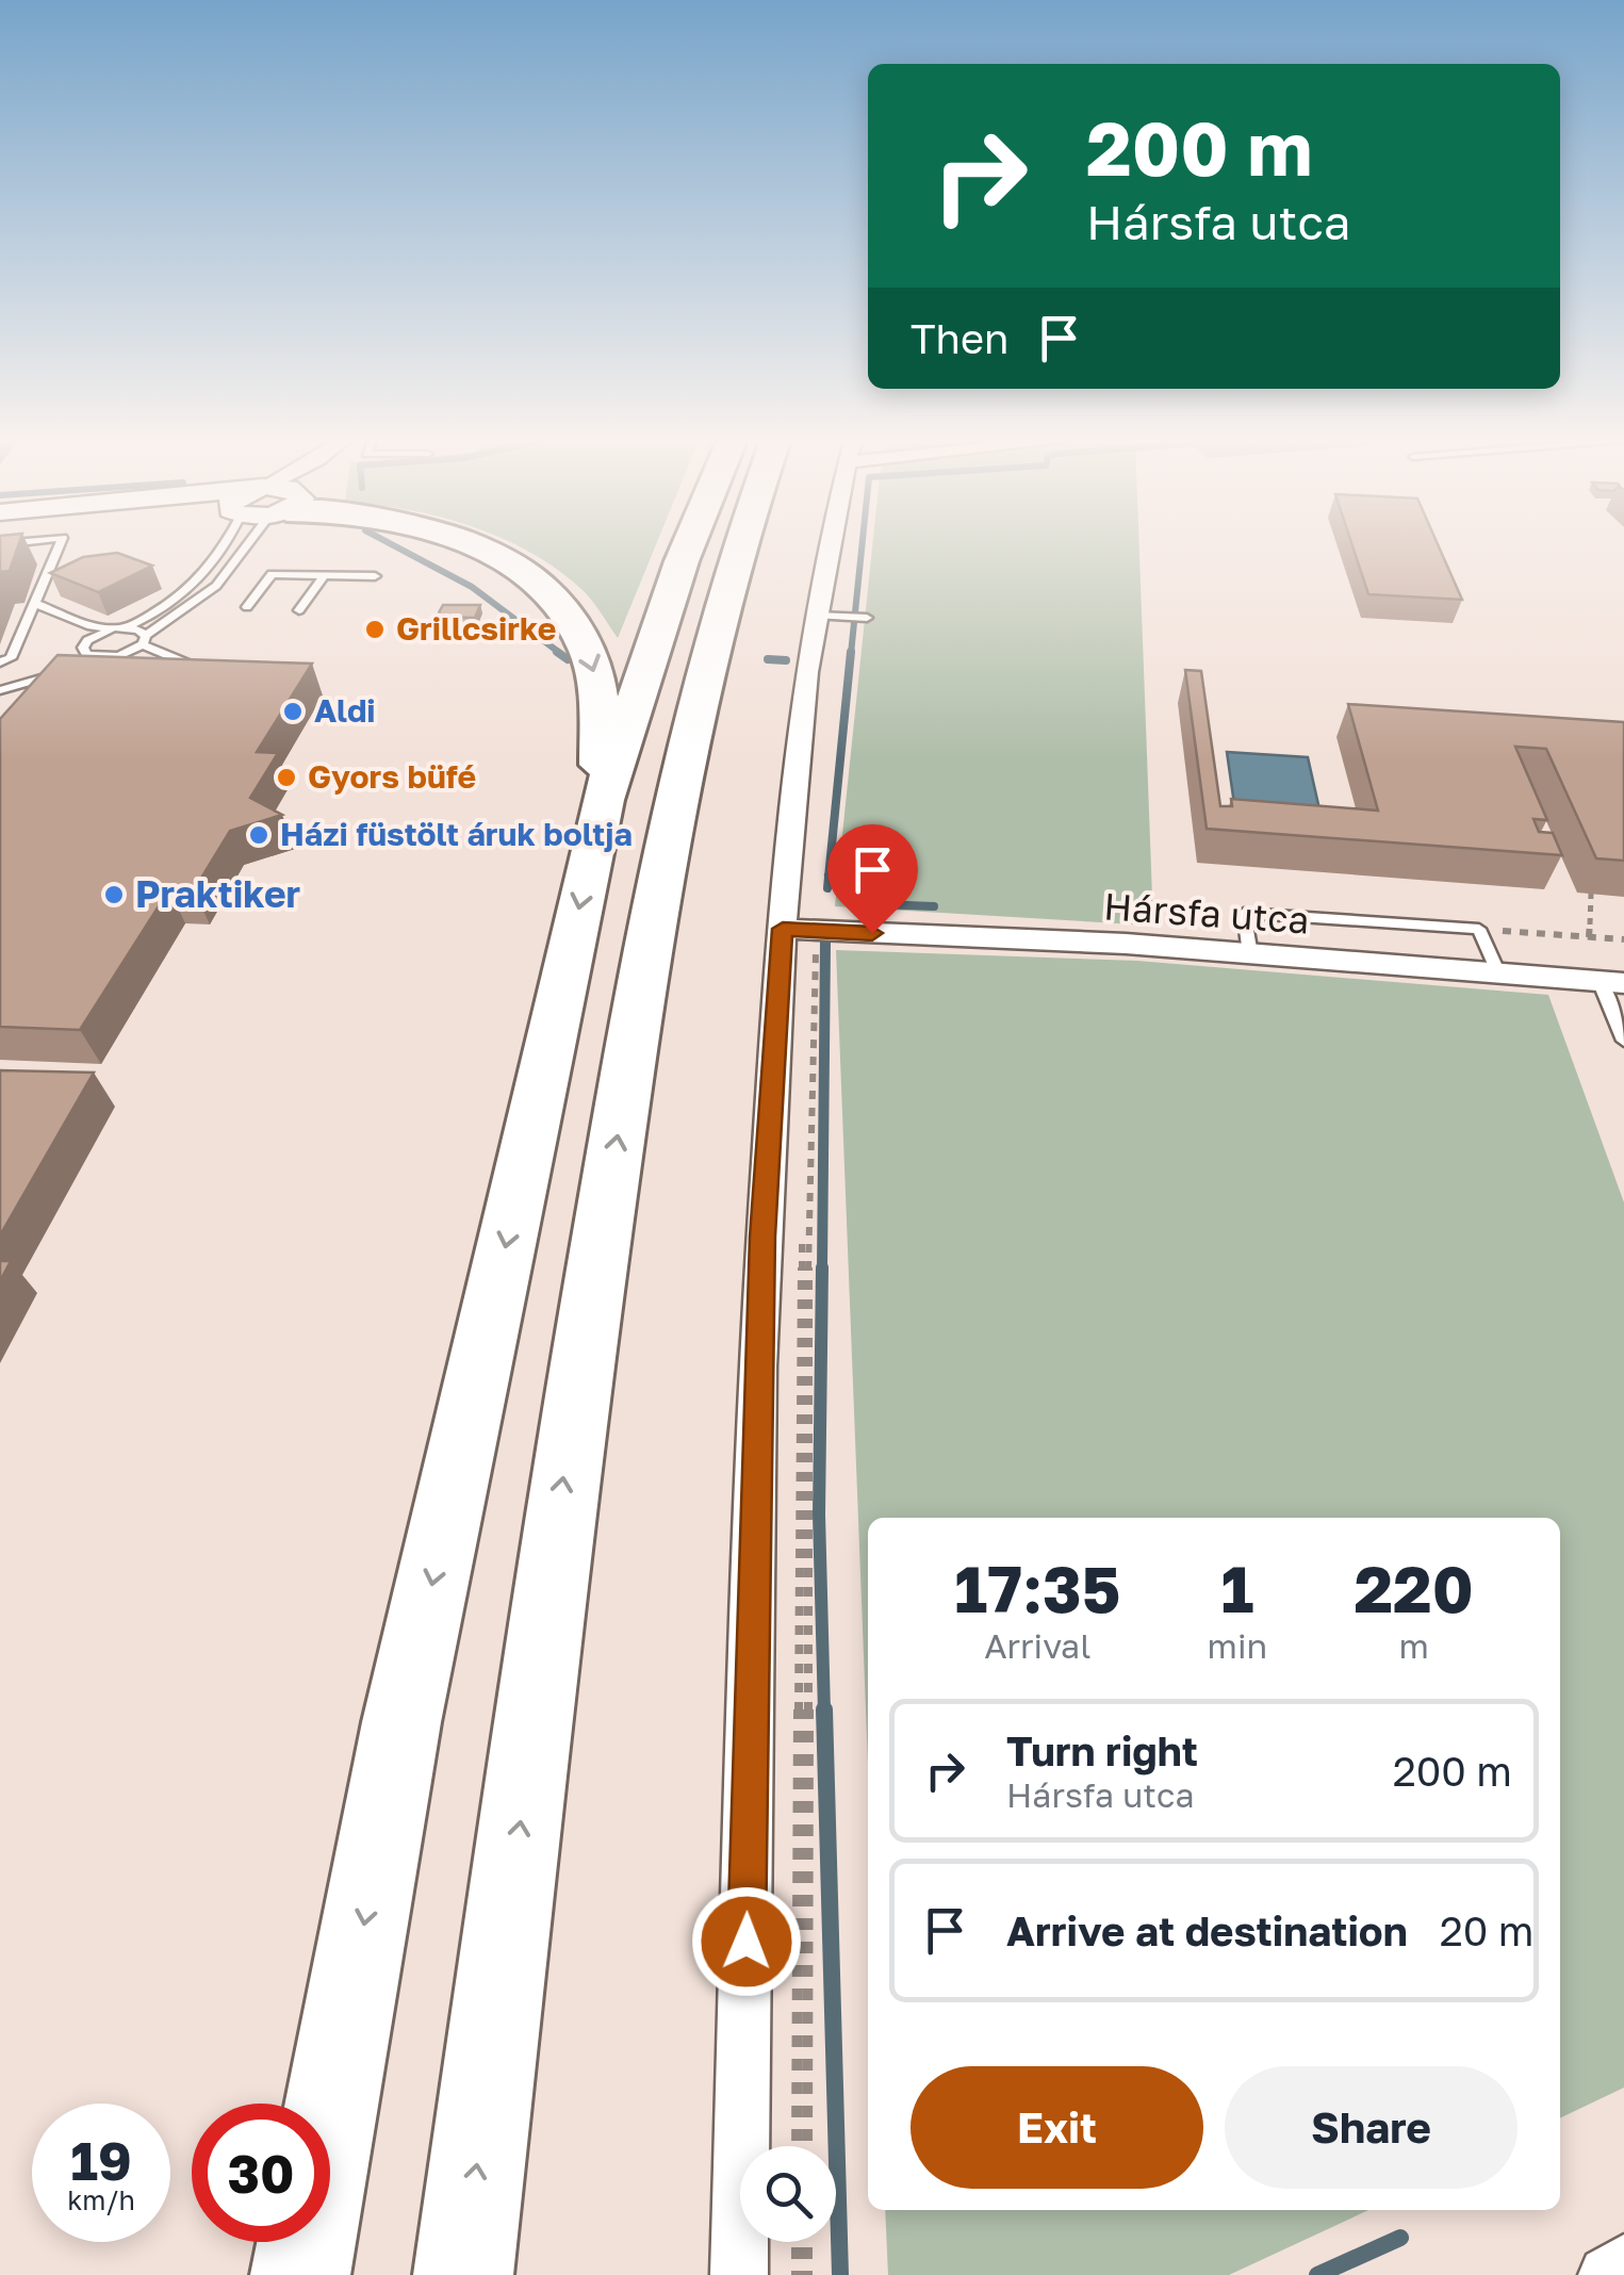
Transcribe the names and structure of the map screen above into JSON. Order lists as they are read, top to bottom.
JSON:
{
  "streets": {
    "street": ["Hársfa utca"]
  },
  "places": [
    "Grillcsirke",
    "Aldi",
    "Gyors büfé",
    "Házi füstölt áruk boltja",
    "Praktiker"
  ],
  "page": {
    "turn": ["200 m", "Hársfa utca"],
    "then": "Then",
    "eta": [
      "17:35",
      "Arrival",
      "1",
      "min",
      "220",
      "m"
    ],
    "list": [
      {
        "name": "Turn right",
        "note": "Hársfa utca",
        "value": "200 m"
      },
      {
        "name": "Arrive at destination",
        "value": "20 m"
      }
    ],
    "buttons": ["Exit", "Share"],
    "speed": "19 km/h",
    "limit": "30"
  }
}
